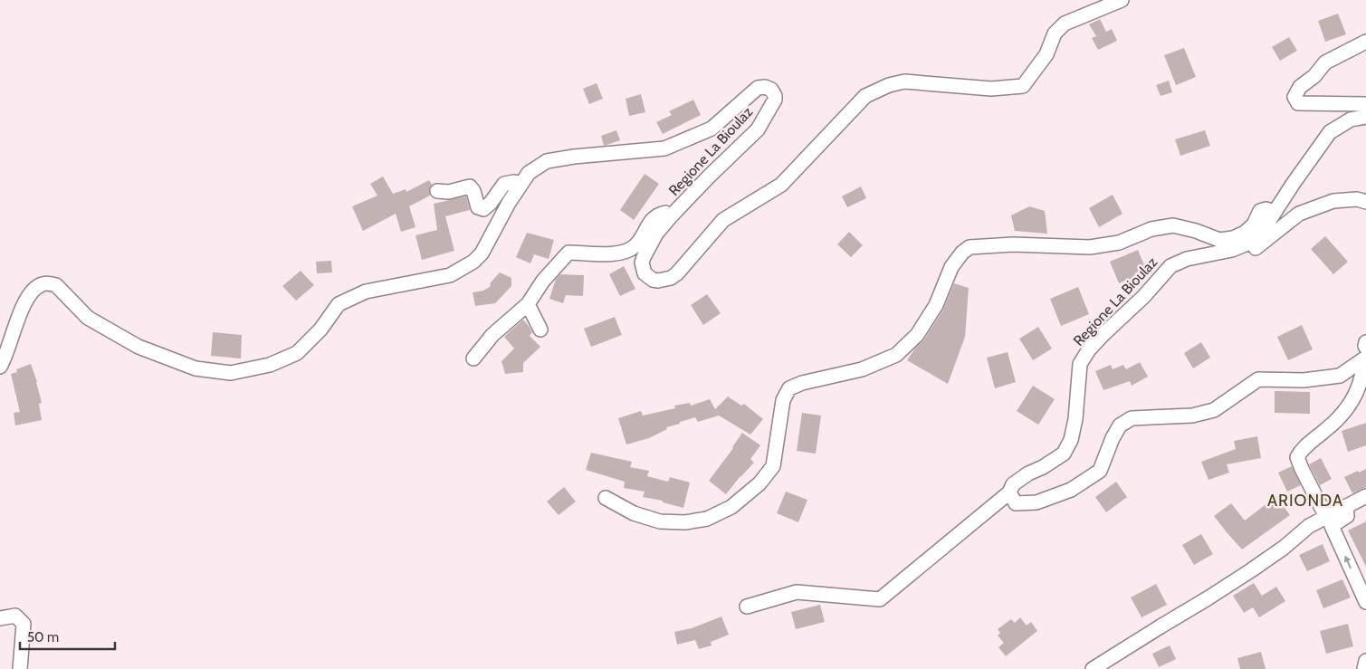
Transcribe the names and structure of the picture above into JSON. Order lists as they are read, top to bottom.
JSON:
{
  "streets": {
    "street": ["Regione La Bioulaz"]
  },
  "districts": ["ARIONDA"],
  "scale_bar": "50 m"
}
